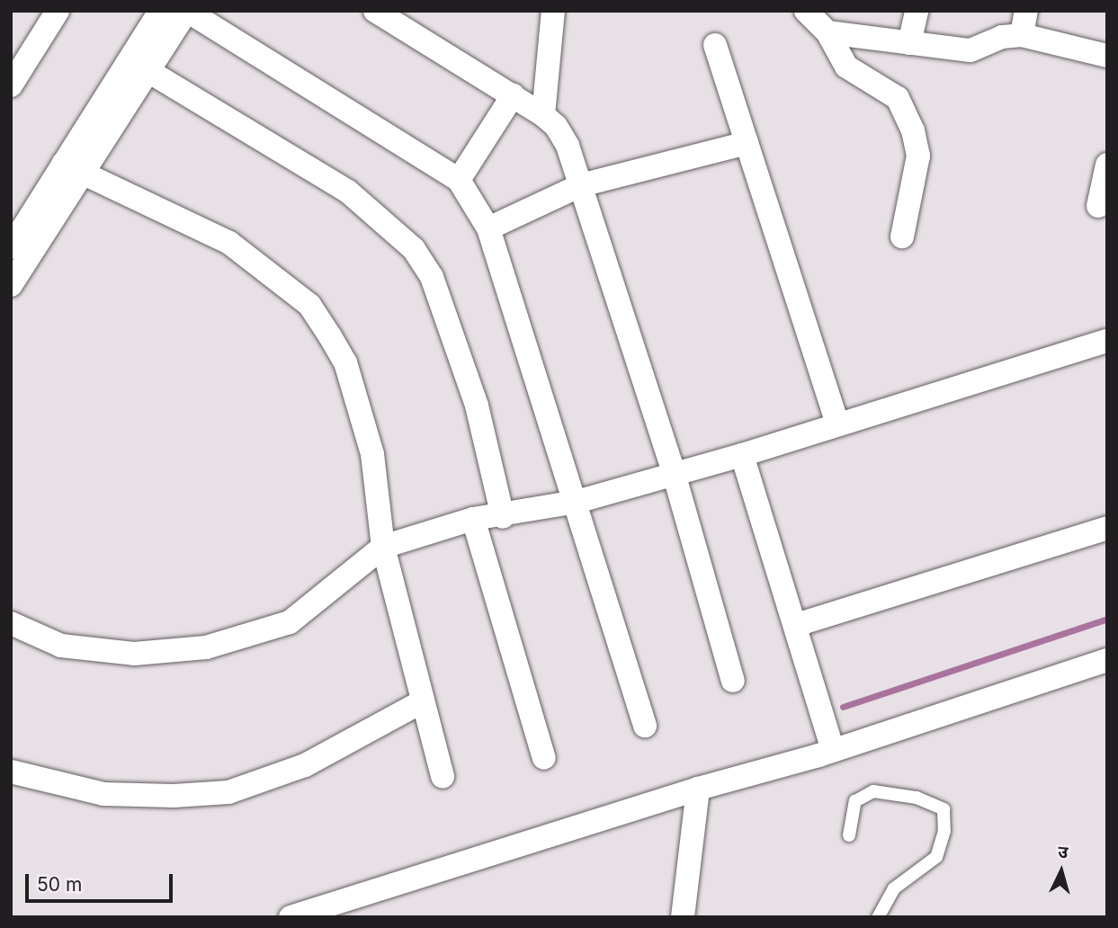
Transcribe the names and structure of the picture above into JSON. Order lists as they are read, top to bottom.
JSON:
{
  "scale_bar": "50 m",
  "north": "top"
}
